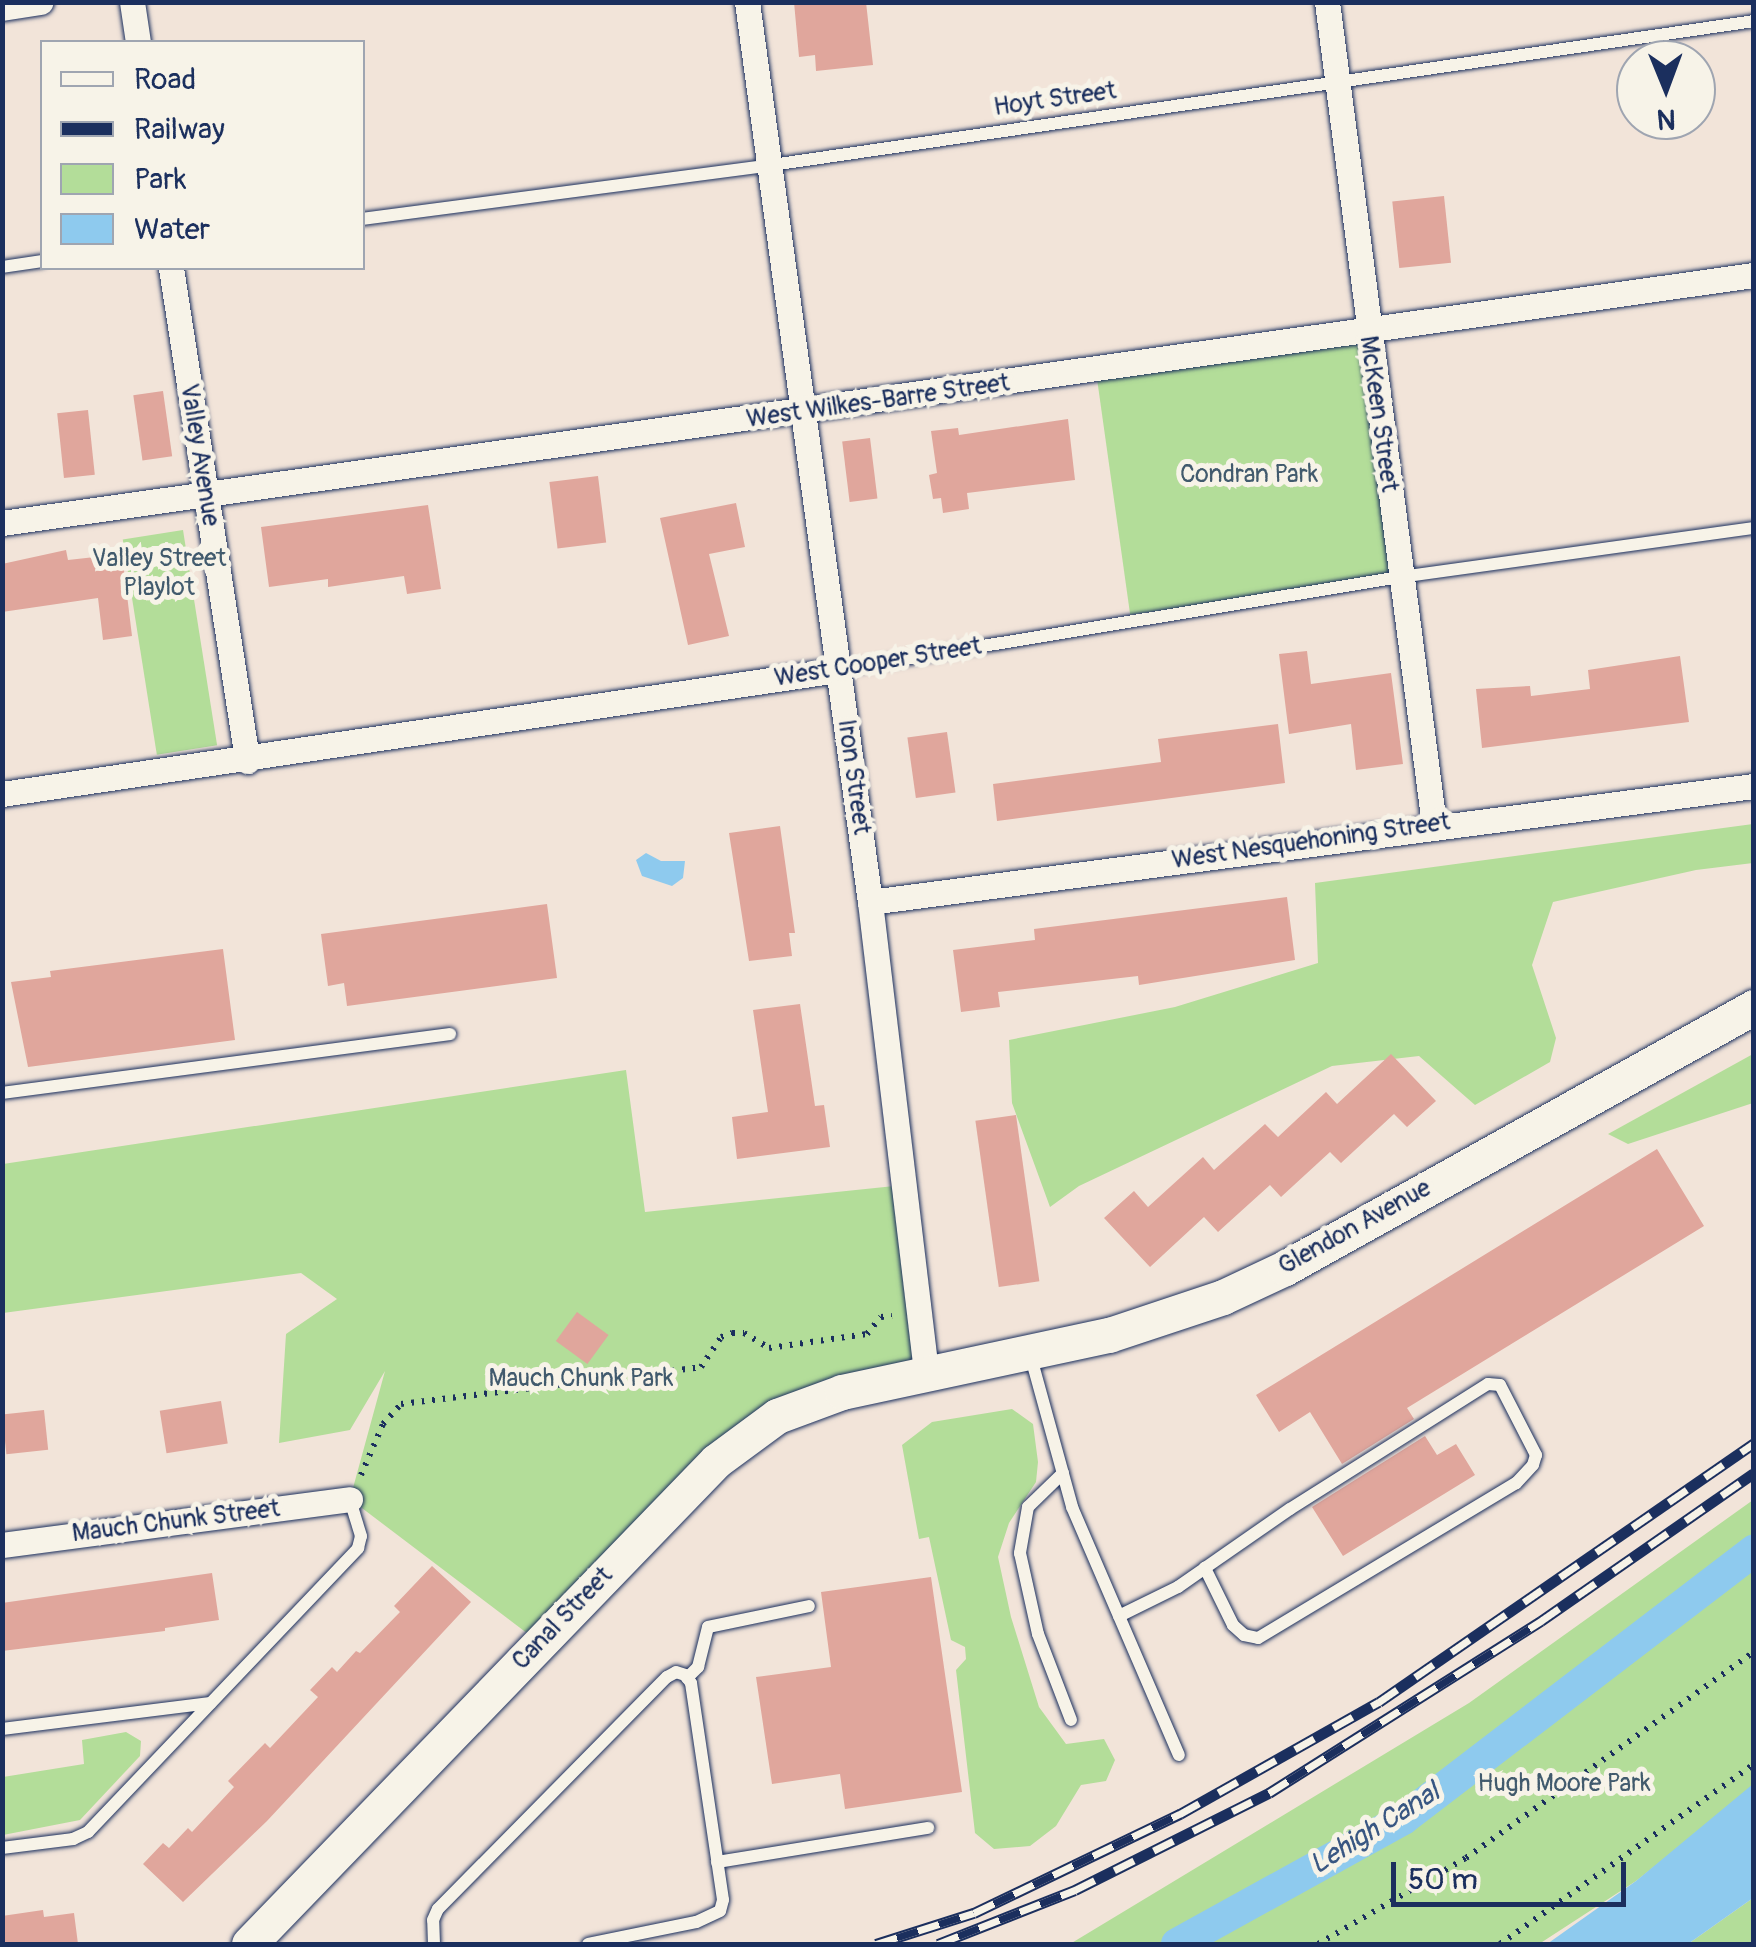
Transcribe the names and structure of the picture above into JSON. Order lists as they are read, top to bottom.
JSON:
{
  "streets": {
    "street": [
      "West Wilkes-Barre Street",
      "McKeen Street",
      "Valley Avenue",
      "West Cooper Street",
      "Iron Street",
      "West Nesquehoning Street",
      "Glendon Avenue",
      "Mauch Chunk Street",
      "Canal Street"
    ],
    "lane": ["Hoyt Street"]
  },
  "crossings": [
    ["Hoyt Street", "McKeen Street"],
    ["Hoyt Street", "Iron Street"],
    ["West Wilkes-Barre Street", "McKeen Street"],
    ["West Wilkes-Barre Street", "Valley Avenue"],
    ["West Wilkes-Barre Street", "Iron Street"],
    ["McKeen Street", "West Cooper Street"],
    ["McKeen Street", "West Nesquehoning Street"],
    ["Valley Avenue", "West Cooper Street"],
    ["West Cooper Street", "Iron Street"],
    ["Iron Street", "West Nesquehoning Street"],
    ["Iron Street", "Glendon Avenue"],
    ["Iron Street", "Canal Street"],
    ["Glendon Avenue", "Canal Street"]
  ],
  "water": ["Lehigh Canal"],
  "parks": [
    "Condran Park",
    "Valley Street Playlot",
    "Mauch Chunk Park",
    "Hugh Moore Park"
  ],
  "legend": [
    "Road",
    "Railway",
    "Park",
    "Water"
  ],
  "scale_bar": "50 m",
  "north": "bottom"
}
